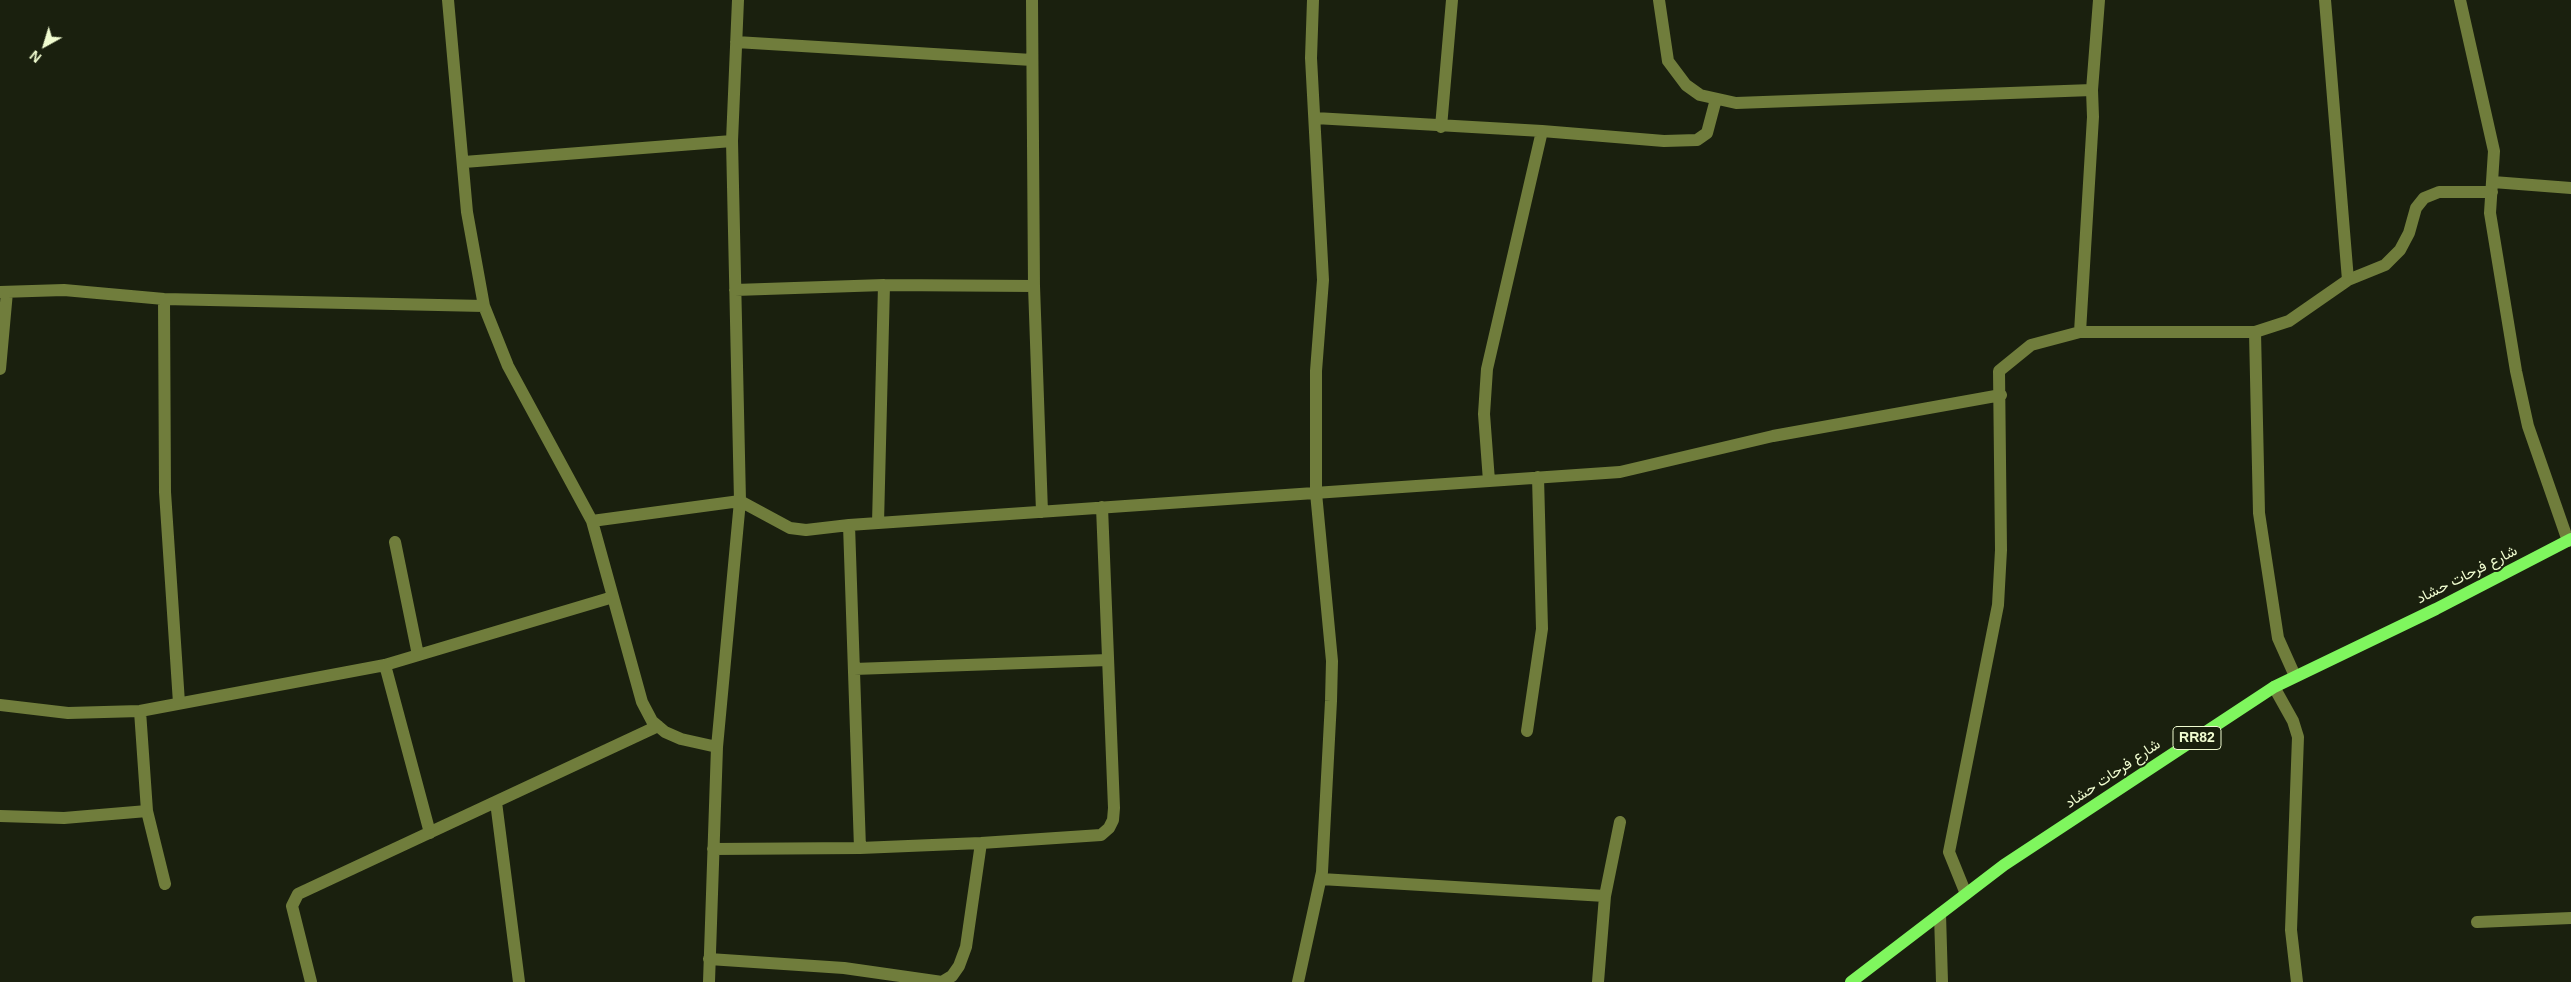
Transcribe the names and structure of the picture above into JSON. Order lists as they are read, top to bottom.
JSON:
{
  "streets": {
    "main road": ["شارع فرحات حشاد", "RR82"]
  },
  "north": "bottom left"
}
